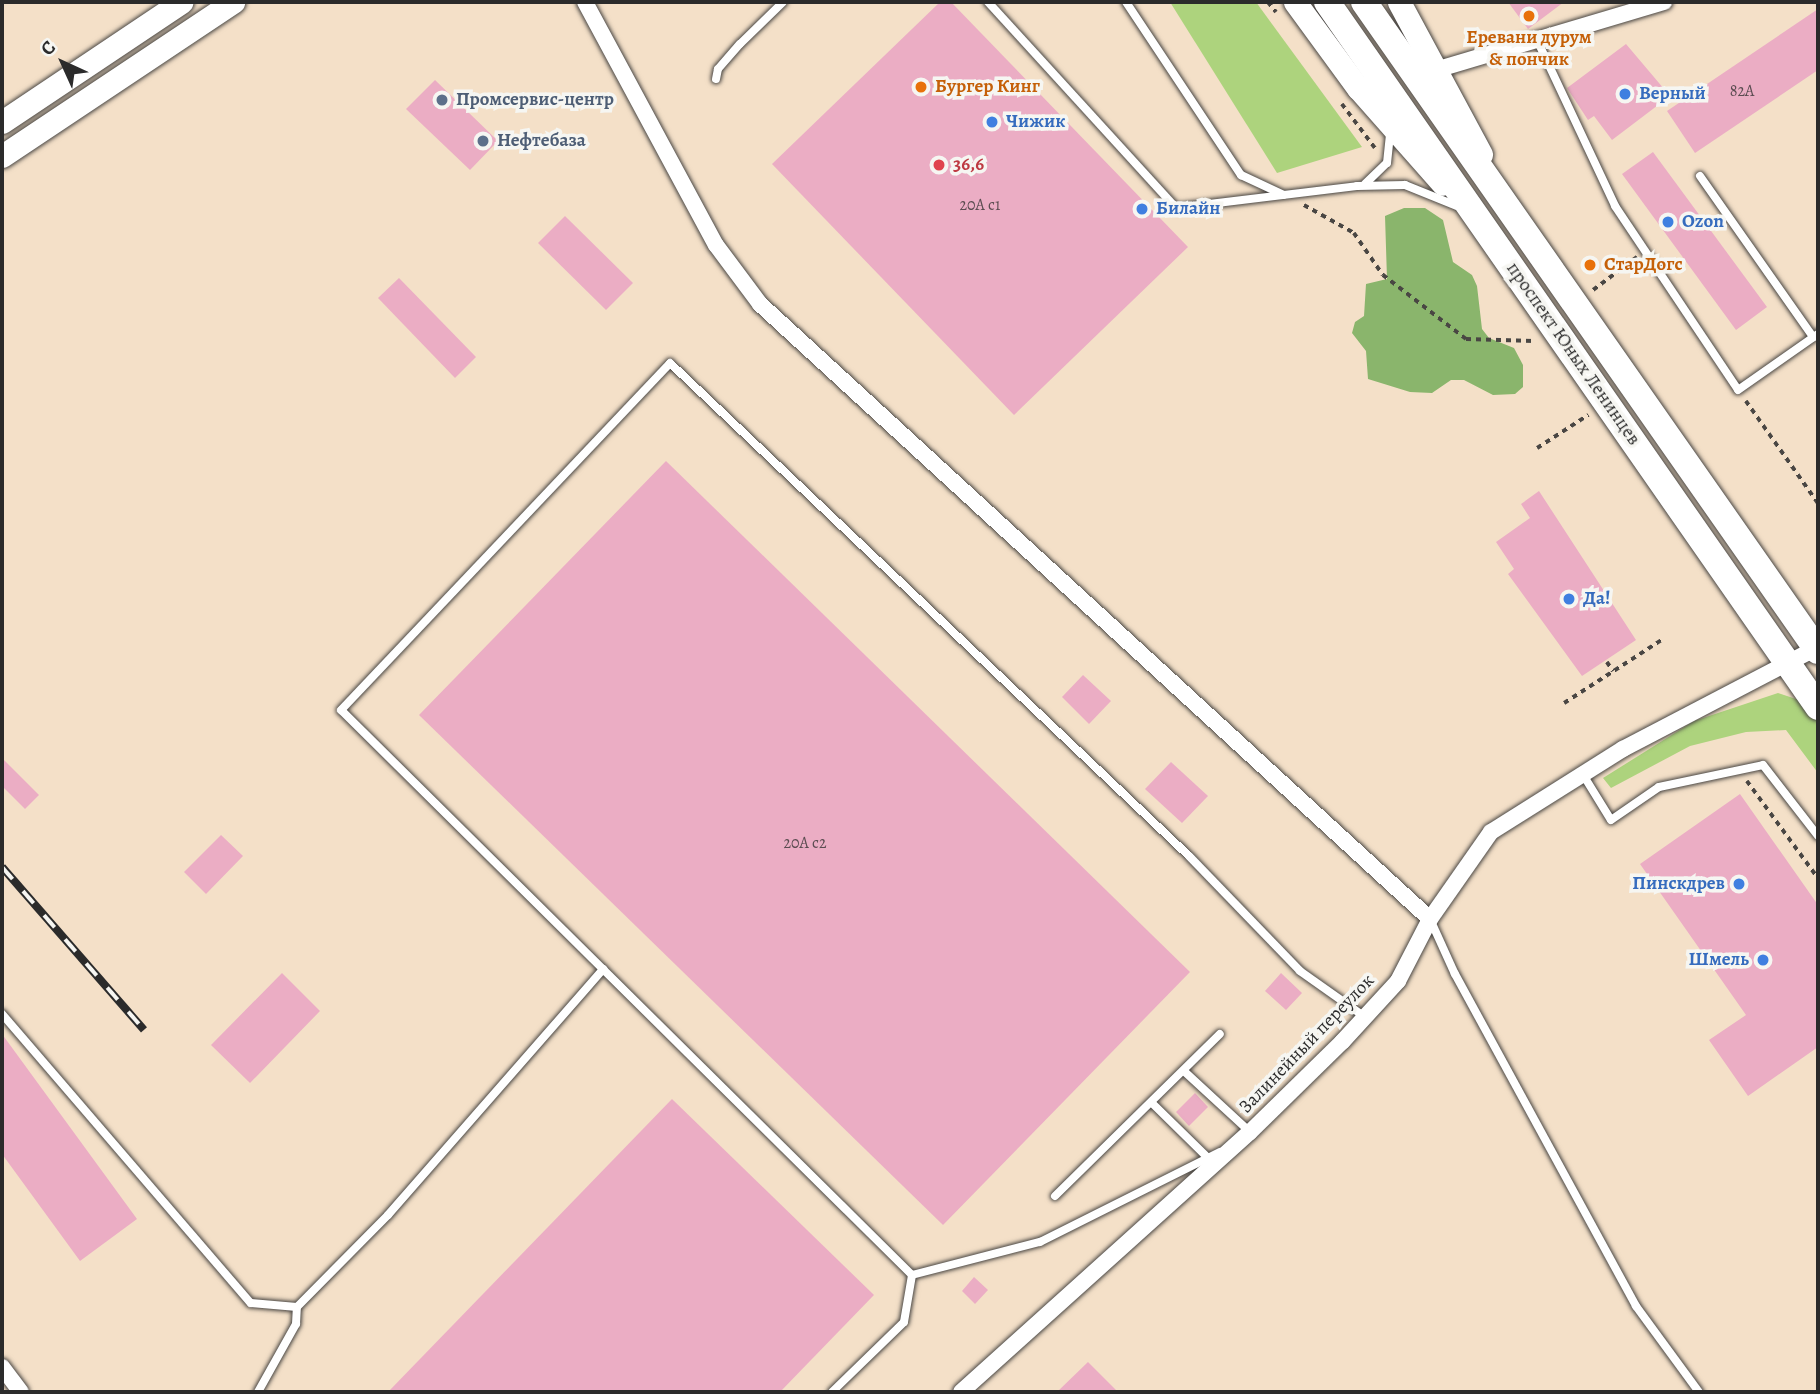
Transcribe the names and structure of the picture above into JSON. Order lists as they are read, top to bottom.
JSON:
{
  "streets": {
    "main road": ["проспект Юных Ленинцев"],
    "street": ["Залинейный переулок"]
  },
  "crossings": [
    ["проспект Юных Ленинцев", "Залинейный переулок"]
  ],
  "places": [
    "Еревани дурум & пончик",
    "Бургер Кинг",
    "Верный",
    "Промсервис-центр",
    "Чижик",
    "Нефтебаза",
    "36,6",
    "Билайн",
    "Ozon",
    "СтарДогс",
    "Да!",
    "Пинскдрев",
    "Шмель"
  ],
  "house_numbers": ["82А", "20А с1", "20А с2"],
  "north": "top left"
}
